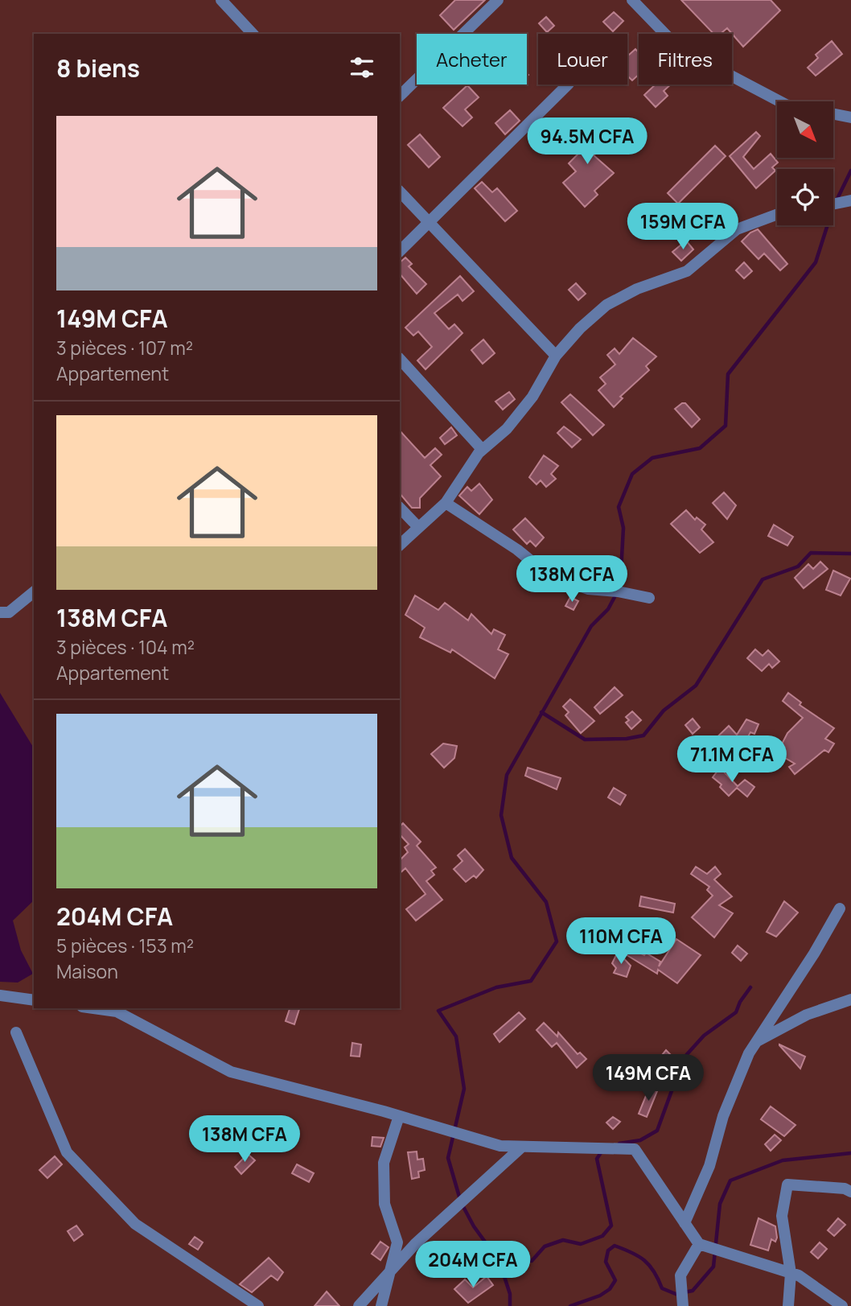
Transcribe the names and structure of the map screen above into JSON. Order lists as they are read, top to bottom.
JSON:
{
  "north": "bottom right",
  "page": {
    "chip": ["Acheter", "Louer", "Filtres"],
    "heading": "8 biens",
    "list": [
      {
        "name": "149M CFA",
        "note": "3 pièces · 107 m² · Appartement"
      },
      {
        "name": "138M CFA",
        "note": "3 pièces · 104 m² · Appartement"
      },
      {
        "name": "204M CFA",
        "note": "5 pièces · 153 m² · Maison"
      }
    ],
    "price": [
      "94.5M CFA",
      "159M CFA",
      "138M CFA",
      "71.1M CFA",
      "110M CFA",
      "149M CFA",
      "138M CFA",
      "204M CFA"
    ]
  }
}
